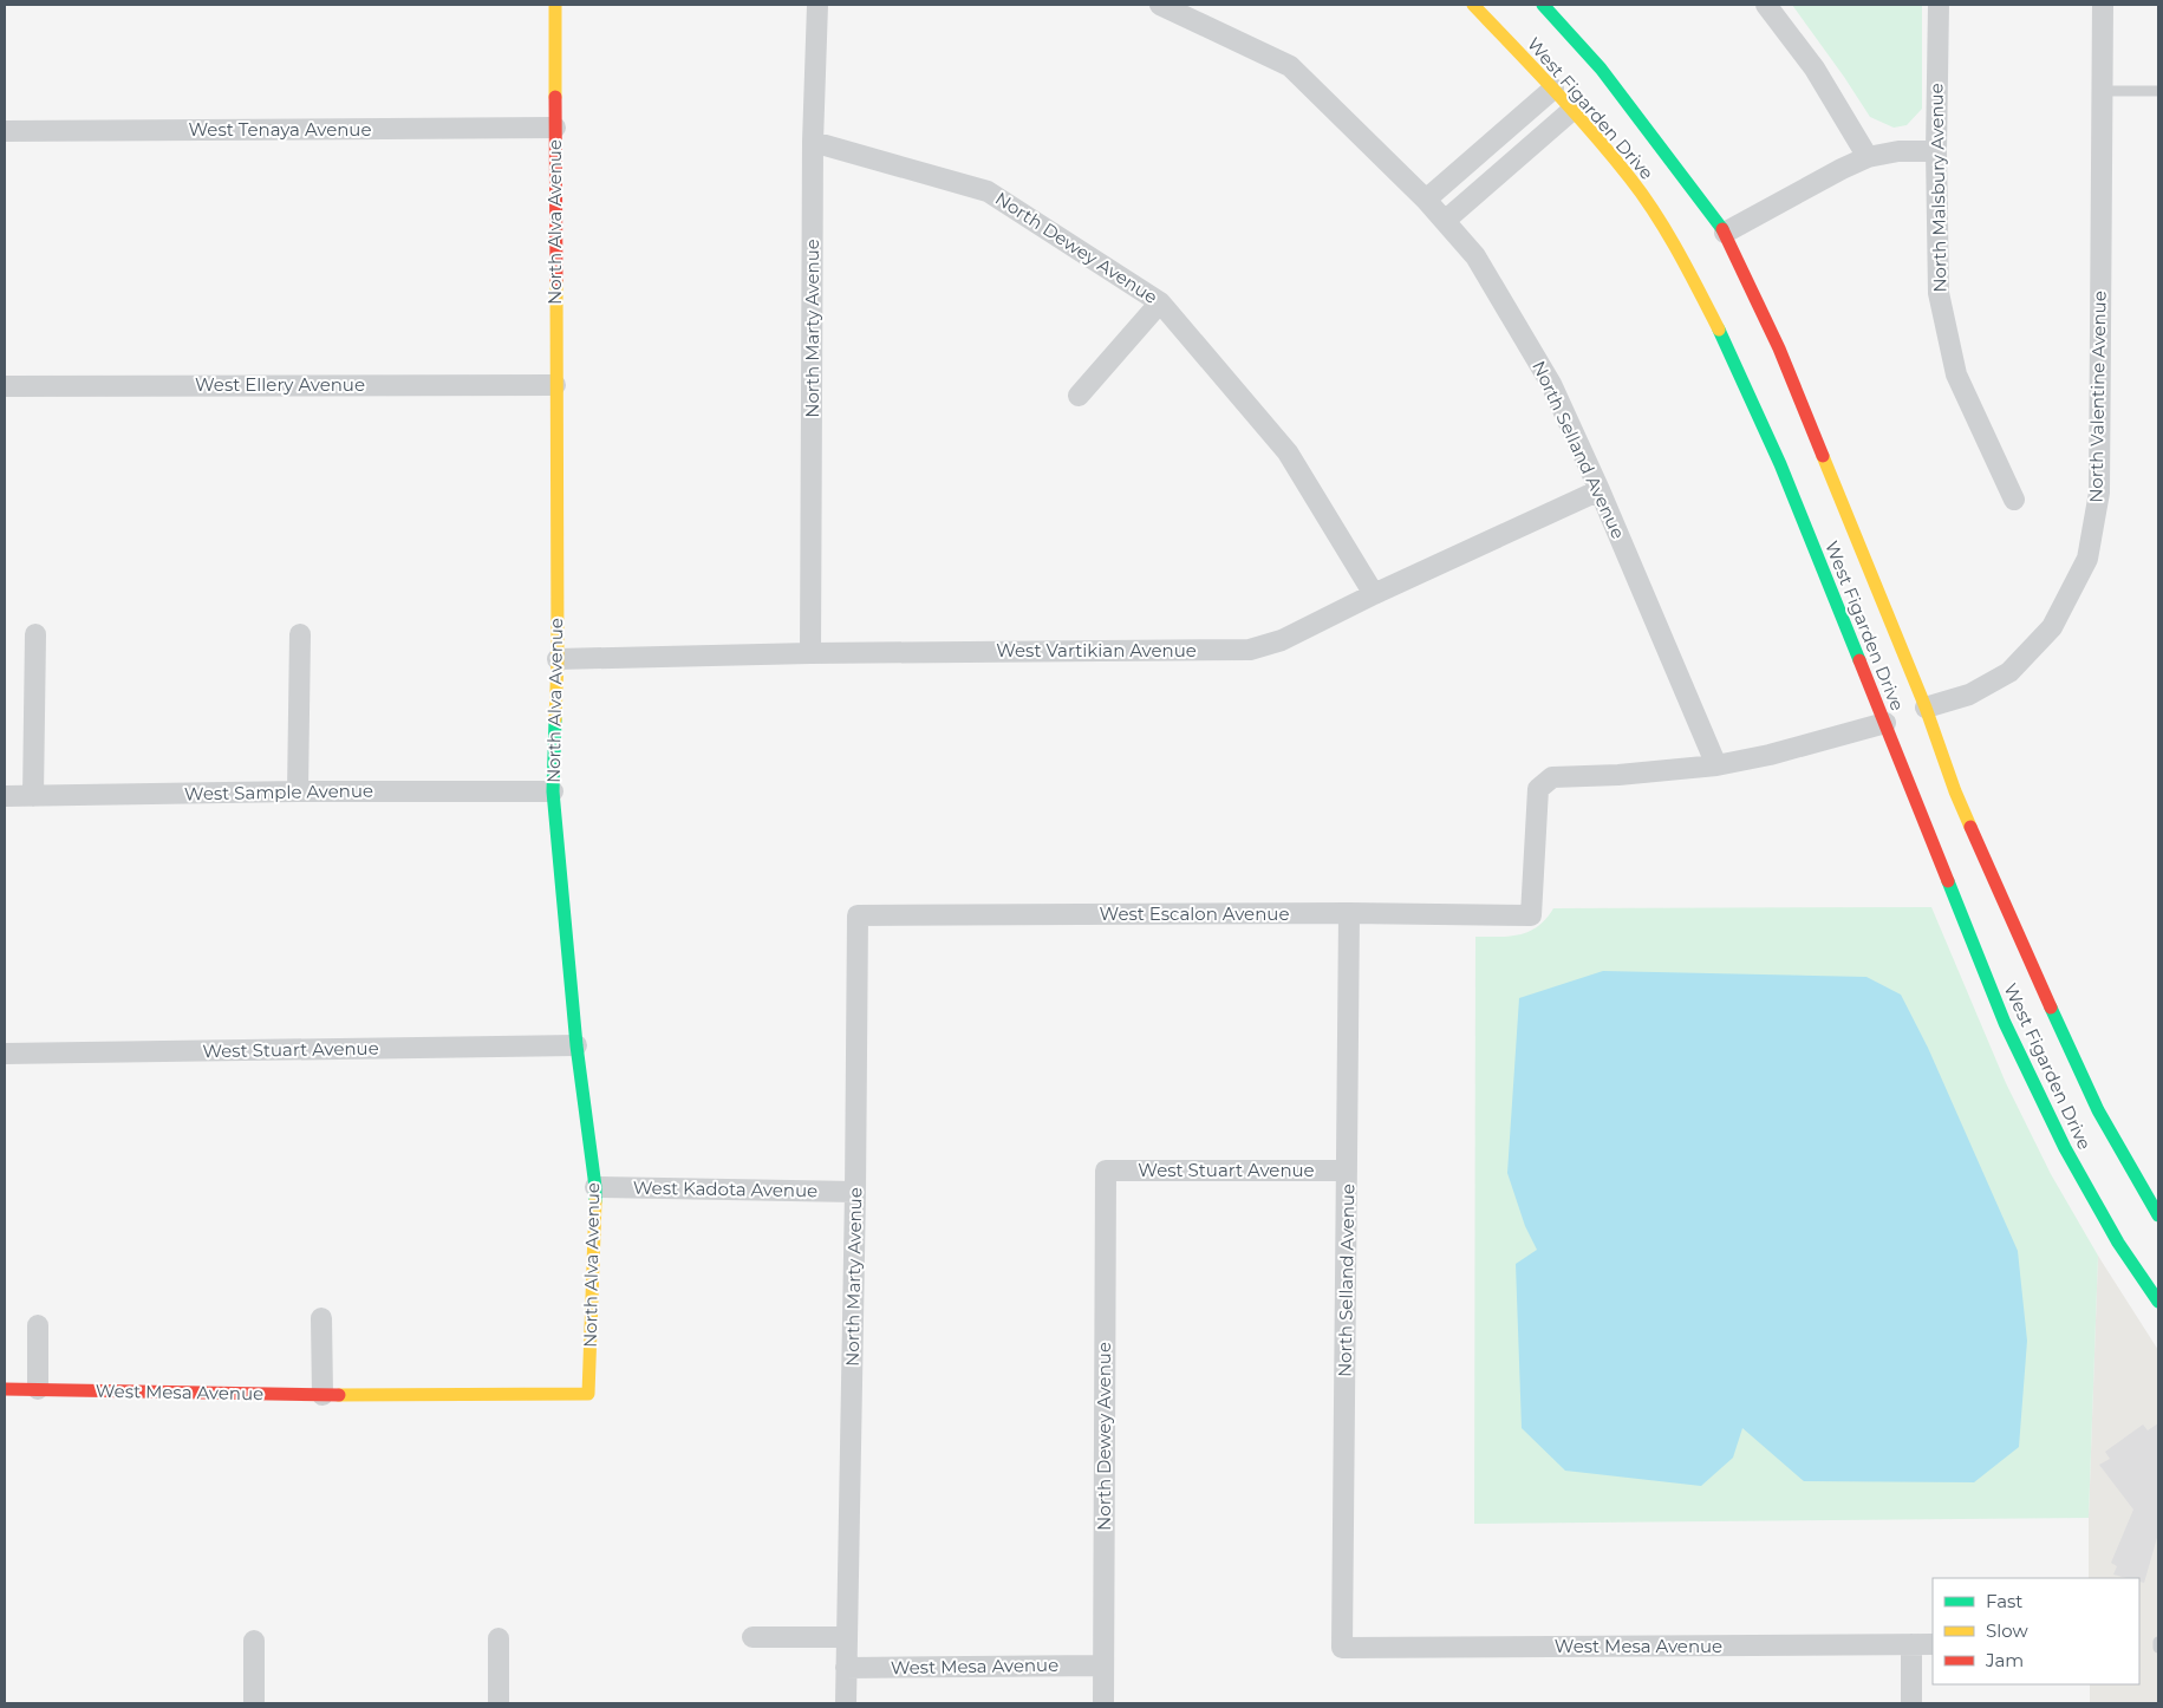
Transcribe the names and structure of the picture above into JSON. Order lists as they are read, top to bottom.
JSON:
{
  "streets": {
    "main road": ["West Figarden Drive", "North Alva Avenue", "West Mesa Avenue"],
    "street": [
      "West Tenaya Avenue",
      "North Malsbury Avenue",
      "North Dewey Avenue",
      "North Marty Avenue",
      "West Ellery Avenue",
      "North Valentine Avenue",
      "North Selland Avenue",
      "West Vartikian Avenue",
      "West Sample Avenue",
      "West Escalon Avenue",
      "West Stuart Avenue",
      "West Kadota Avenue"
    ]
  },
  "crossings": [
    ["West Figarden Drive", "North Valentine Avenue"],
    ["West Tenaya Avenue", "North Alva Avenue"],
    ["North Alva Avenue", "West Ellery Avenue"],
    ["North Alva Avenue", "West Vartikian Avenue"],
    ["North Alva Avenue", "West Sample Avenue"],
    ["North Alva Avenue", "West Stuart Avenue"],
    ["North Alva Avenue", "West Kadota Avenue"],
    ["North Alva Avenue", "West Mesa Avenue"],
    ["North Dewey Avenue", "North Marty Avenue"],
    ["North Dewey Avenue", "West Vartikian Avenue"],
    ["North Dewey Avenue", "West Stuart Avenue"],
    ["North Dewey Avenue", "West Mesa Avenue"],
    ["North Marty Avenue", "West Vartikian Avenue"],
    ["North Marty Avenue", "West Escalon Avenue"],
    ["North Marty Avenue", "West Kadota Avenue"],
    ["North Marty Avenue", "West Mesa Avenue"],
    ["North Selland Avenue", "West Vartikian Avenue"],
    ["North Selland Avenue", "West Escalon Avenue"],
    ["North Selland Avenue", "West Stuart Avenue"],
    ["North Selland Avenue", "West Mesa Avenue"]
  ],
  "legend": ["Fast", "Slow", "Jam"]
}
